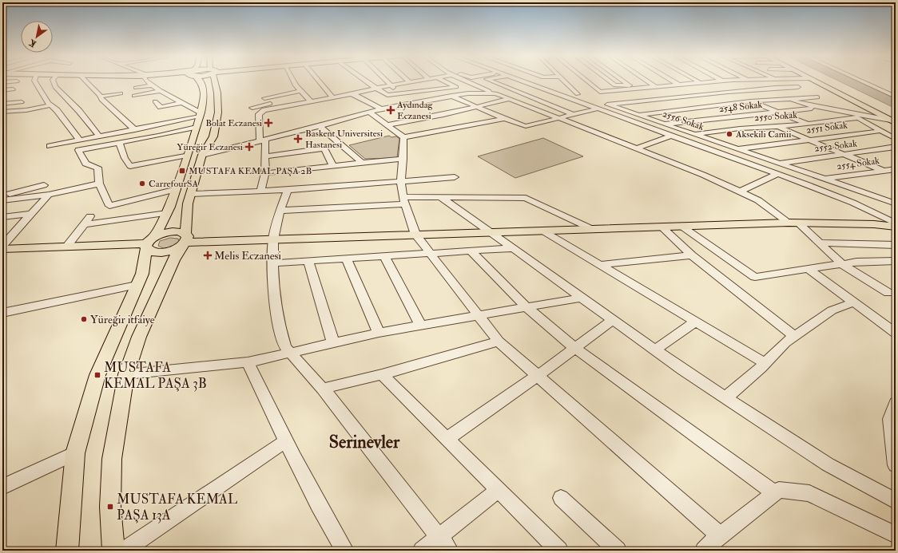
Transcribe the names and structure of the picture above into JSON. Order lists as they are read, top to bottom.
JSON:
{
  "streets": {
    "street": [
      "2548 Sokak",
      "2550 Sokak",
      "2556 Sokak",
      "2551 Sokak",
      "2552 Sokak",
      "2554 Sokak"
    ]
  },
  "crossings": [
    ["2548 Sokak", "2556 Sokak"],
    ["2550 Sokak", "2556 Sokak"],
    ["2556 Sokak", "2551 Sokak"],
    ["2556 Sokak", "2552 Sokak"],
    ["2556 Sokak", "2554 Sokak"]
  ],
  "districts": ["Serinevler"],
  "places": {
    "health": [
      "Aydındag Eczanesi",
      "Bolat Eczanesi",
      "Baskent Universitesi Hastanesi",
      "Yüreğir Eczanesi",
      "Melis Eczanesi"
    ],
    "other": ["Aksekili Camii", "CarrefourSA", "Yüreğir itfaiye"],
    "transit": ["MUSTAFA KEMAL PAŞA 2B", "MUSTAFA KEMAL PAŞA 3B", "MUSTAFA KEMAL PAŞA 13A"]
  },
  "north": "bottom left"
}
